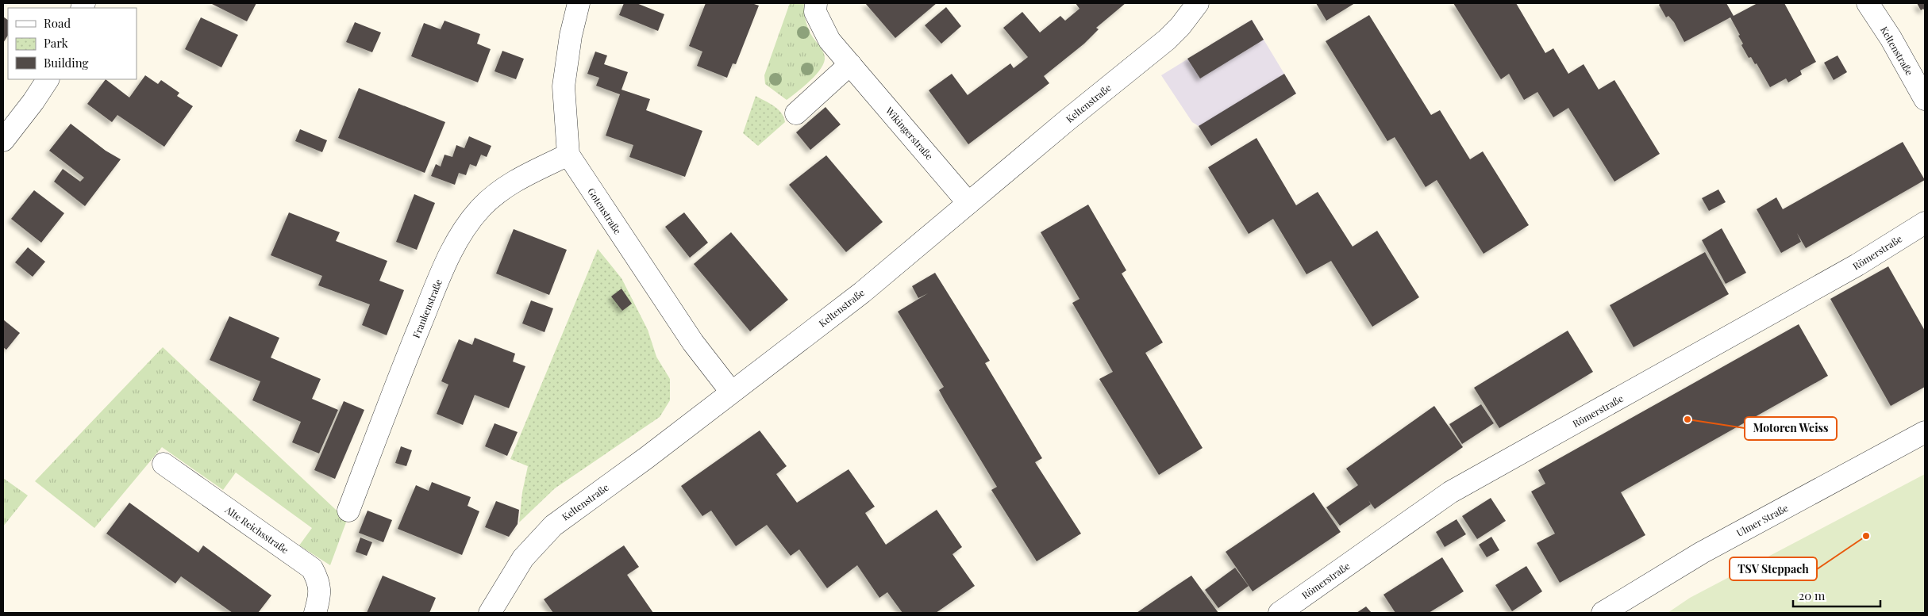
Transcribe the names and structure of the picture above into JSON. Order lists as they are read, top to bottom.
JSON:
{
  "streets": {
    "street": [
      "Keltenstraße",
      "Wikingerstraße",
      "Gotenstraße",
      "Römerstraße",
      "Frankenstraße",
      "Ulmer Straße",
      "Alte Reichsstraße"
    ]
  },
  "crossings": [
    ["Keltenstraße", "Wikingerstraße"],
    ["Keltenstraße", "Gotenstraße"],
    ["Gotenstraße", "Frankenstraße"]
  ],
  "places": ["Motoren Weiss", "TSV Steppach"],
  "legend": ["Road", "Park", "Building"],
  "scale_bar": "20 m"
}
